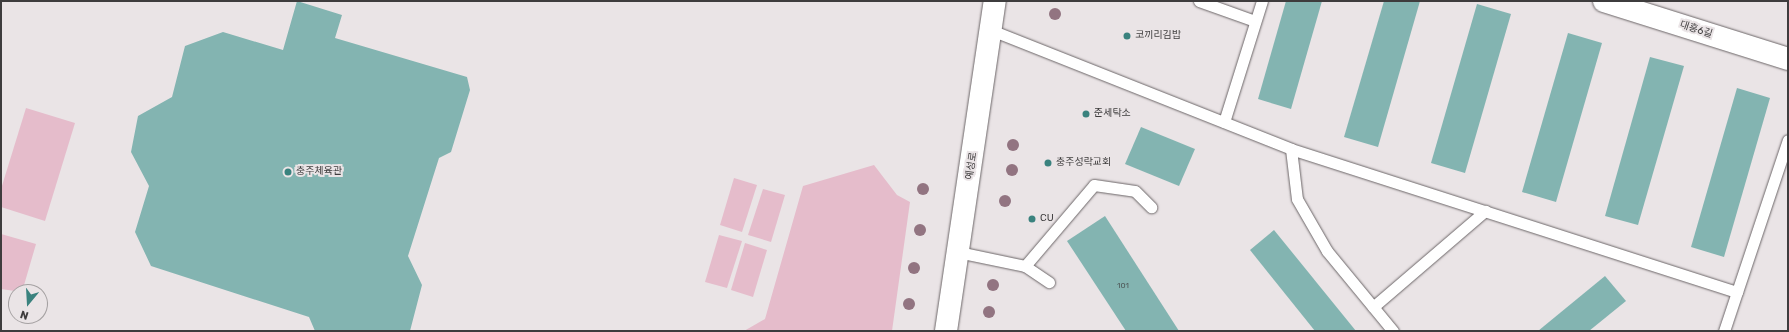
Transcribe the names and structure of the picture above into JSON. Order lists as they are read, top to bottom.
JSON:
{
  "streets": {
    "street": ["대흥6길", "예성로"]
  },
  "places": [
    "코끼리김밥",
    "준세탁소",
    "충주성락교회",
    "충주체육관",
    "CU"
  ],
  "house_numbers": ["101"],
  "north": "bottom"
}
